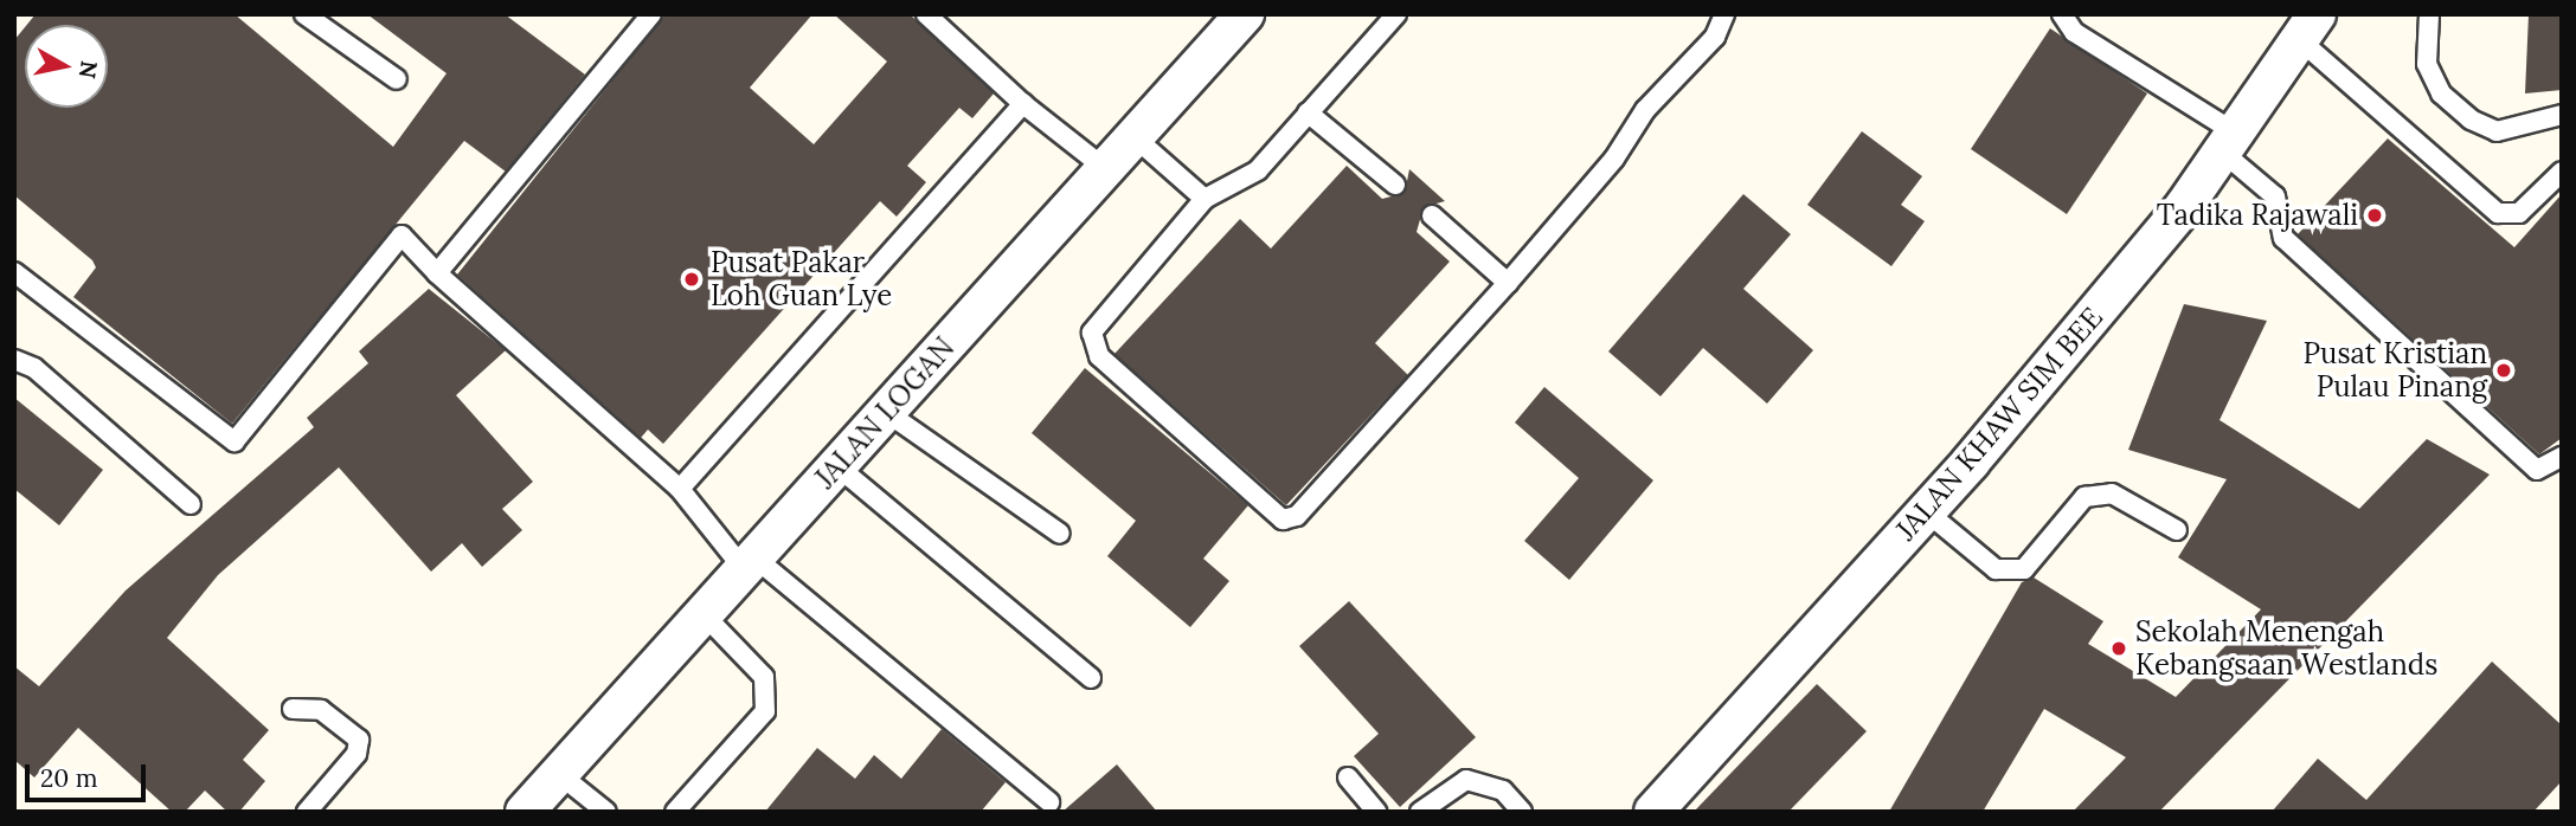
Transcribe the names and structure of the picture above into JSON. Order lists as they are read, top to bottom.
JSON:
{
  "streets": {
    "street": ["JALAN LOGAN", "JALAN KHAW SIM BEE"]
  },
  "places": [
    "Tadika Rajawali",
    "Pusat Pakar Loh Guan Lye",
    "Pusat Kristian Pulau Pinang",
    "Sekolah Menengah Kebangsaan Westlands"
  ],
  "scale_bar": "20 m",
  "north": "right"
}
